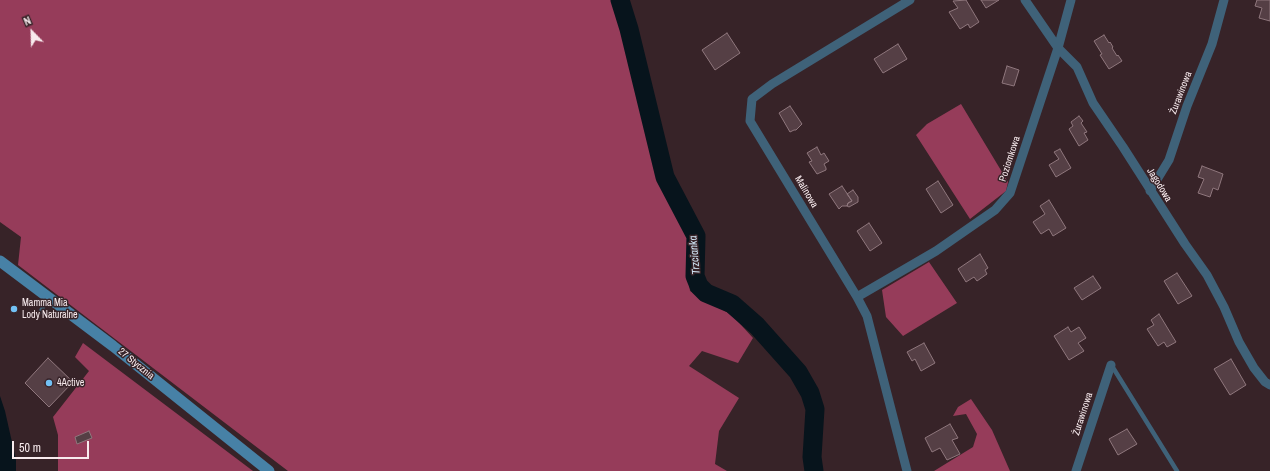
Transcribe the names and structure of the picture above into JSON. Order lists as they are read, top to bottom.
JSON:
{
  "streets": {
    "main road": ["27 Stycznia"],
    "street": [
      "Żurawinowa",
      "Poziomkowa",
      "Jagodowa",
      "Malinowa"
    ]
  },
  "crossings": [
    ["Żurawinowa", "Jagodowa"],
    ["Poziomkowa", "Jagodowa"],
    ["Poziomkowa", "Malinowa"]
  ],
  "water": ["Trzcianka"],
  "places": ["Mamma Mia Lody Naturalne", "4Active"],
  "scale_bar": "50 m",
  "north": "top left"
}
